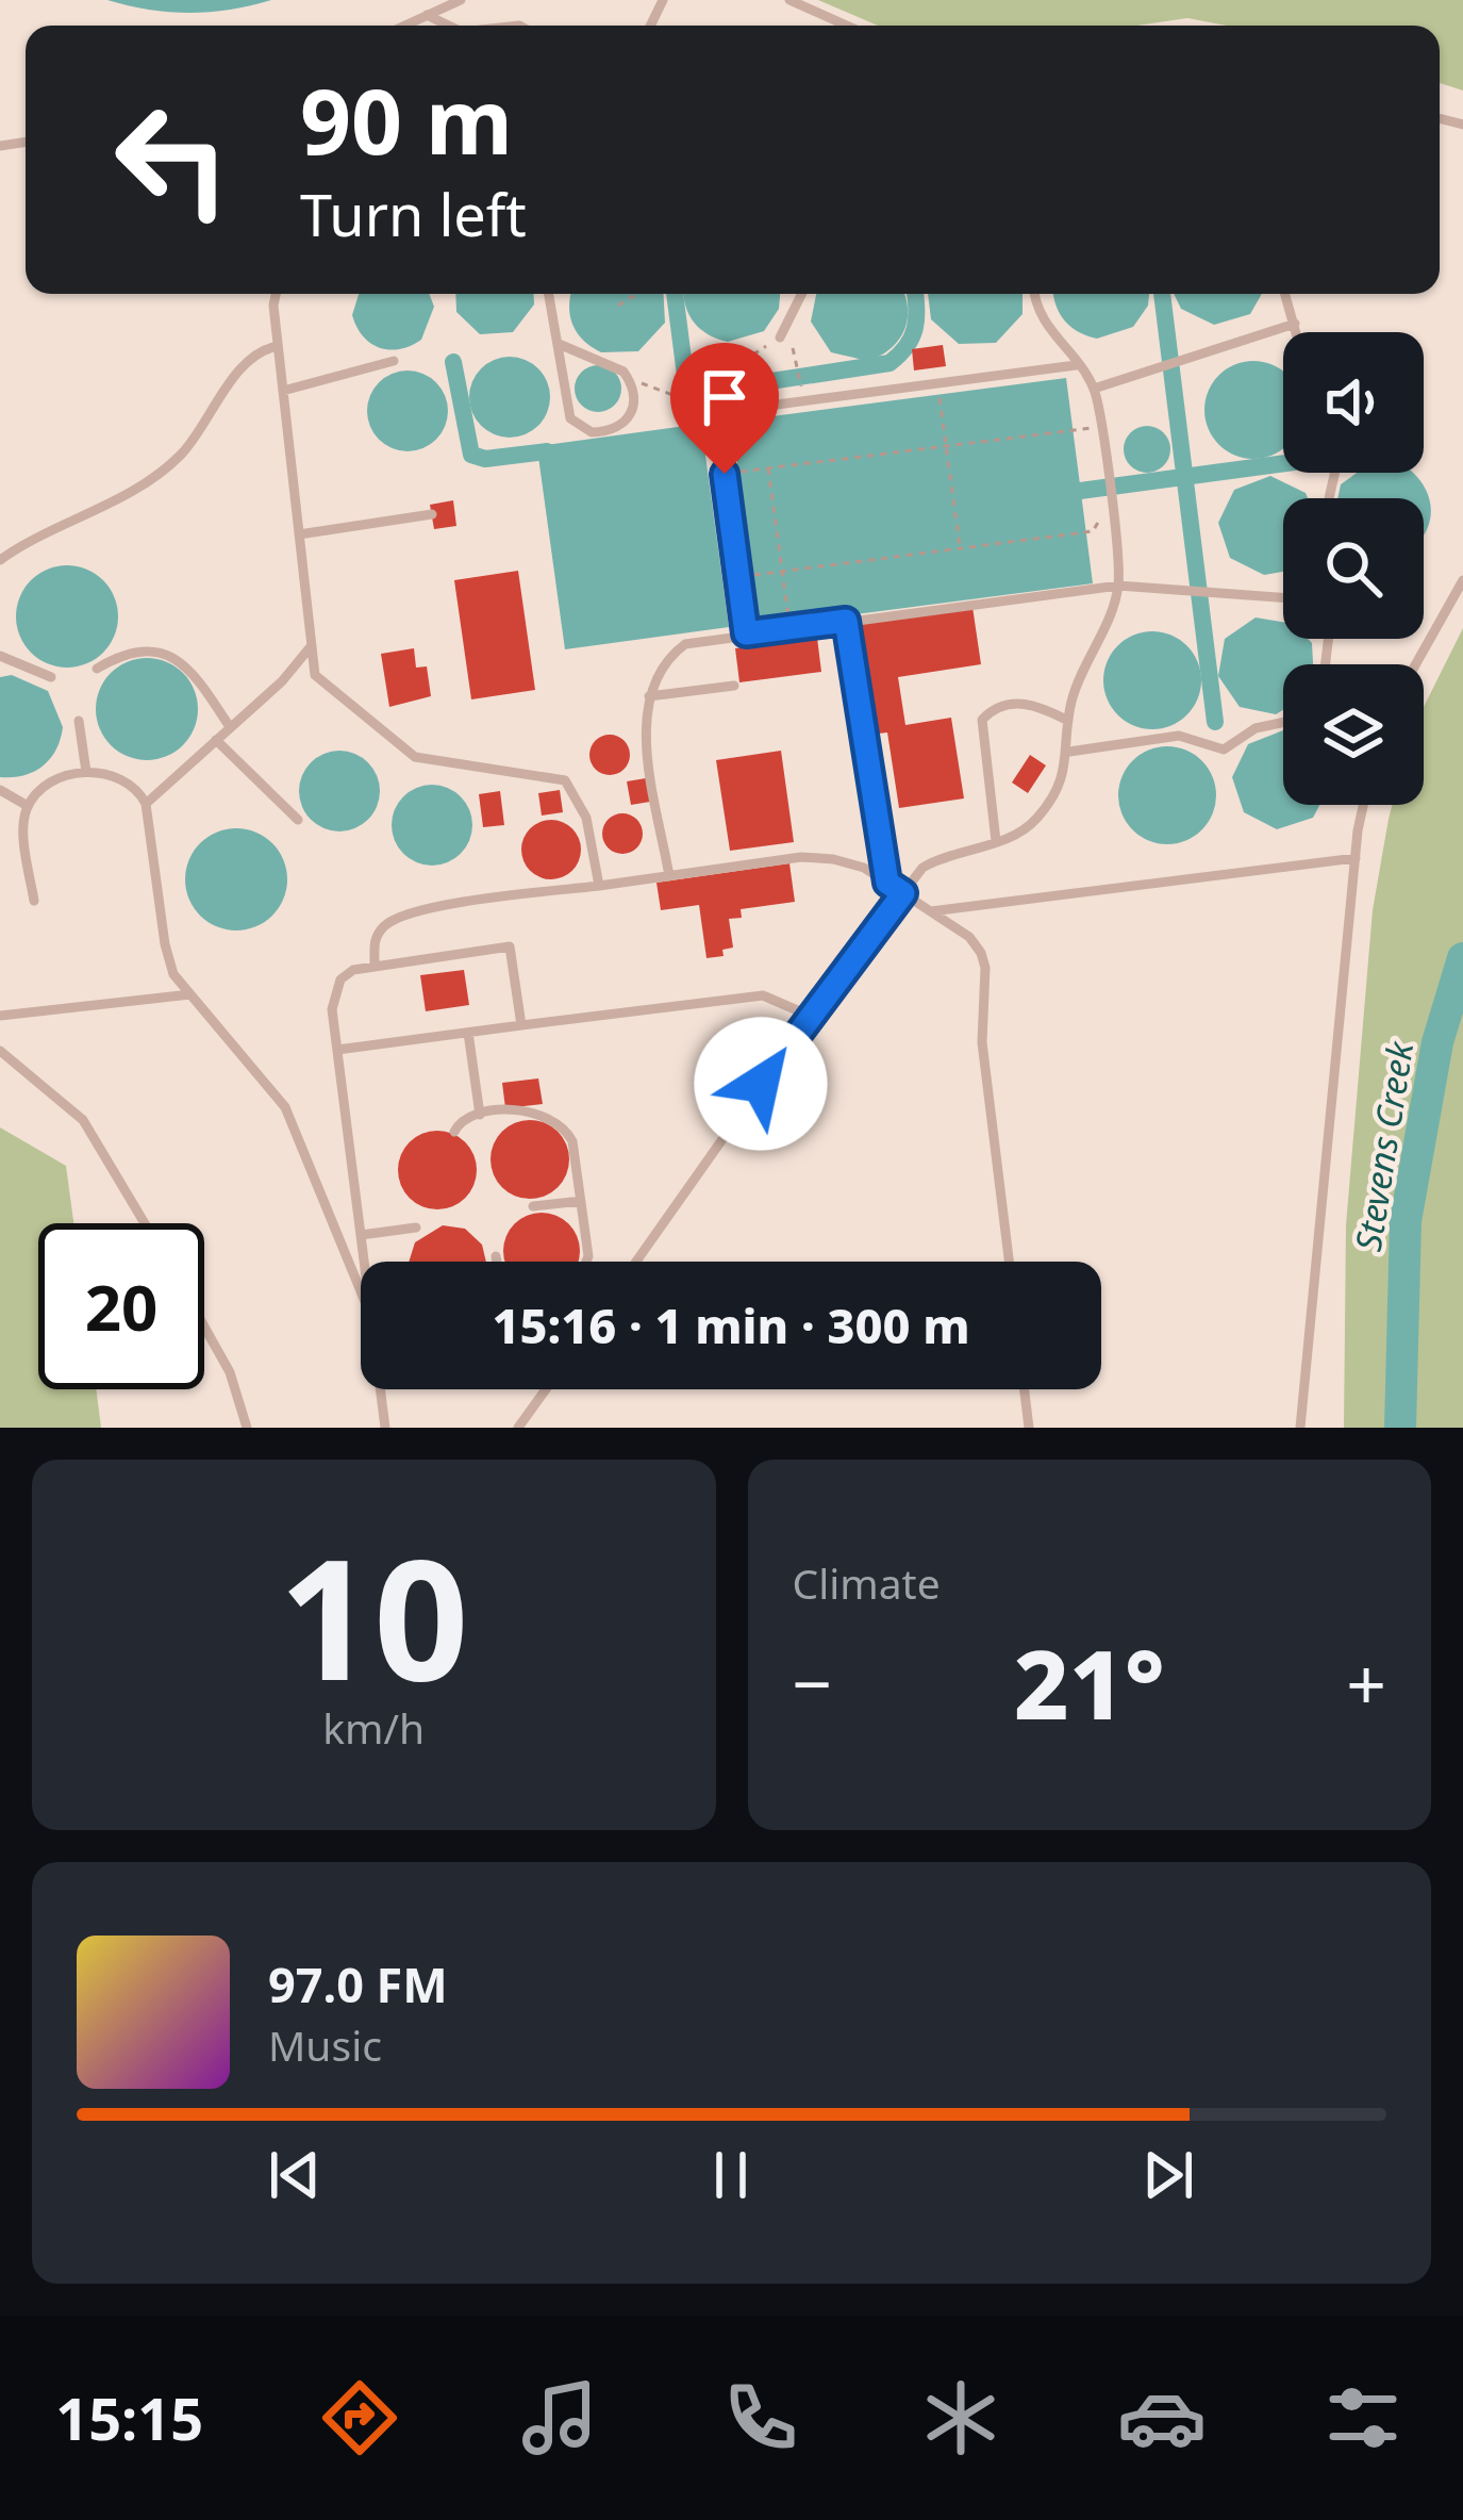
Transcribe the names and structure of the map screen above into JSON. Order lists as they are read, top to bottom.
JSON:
{
  "water": ["Stevens Creek"],
  "page": {
    "turn": ["90 m", "Turn left"],
    "limit": "20",
    "trip": "15:16 · 1 min · 300 m",
    "tile": [
      ["10", "km/h"],
      "Climate"
    ],
    "heat": ["−", "21°", "+"],
    "song": ["97.0 FM", "Music"],
    "tabs": "15:15"
  }
}
